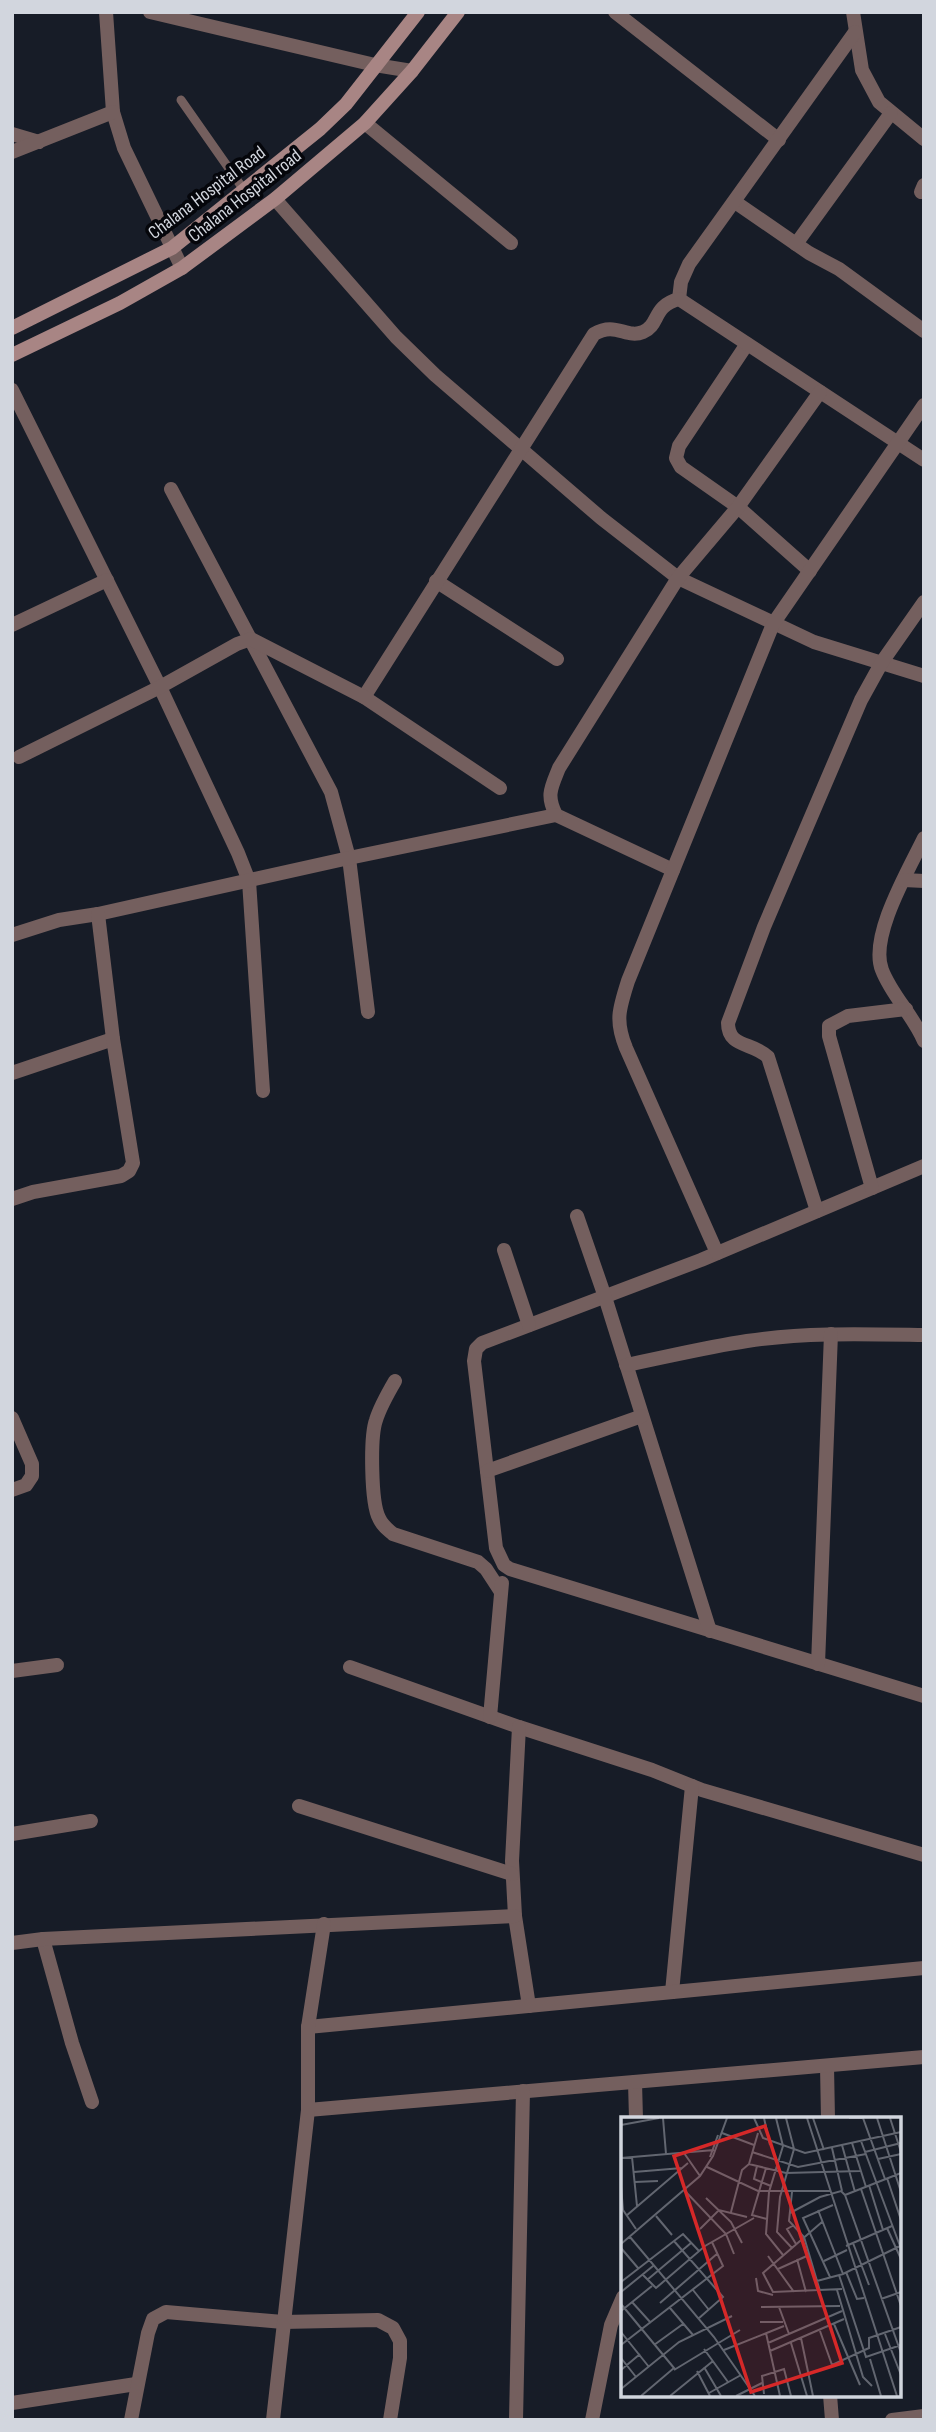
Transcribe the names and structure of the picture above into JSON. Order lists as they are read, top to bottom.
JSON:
{
  "streets": {
    "street": ["Chalana Hospital Road", "Chalana Hospital road"]
  }
}
